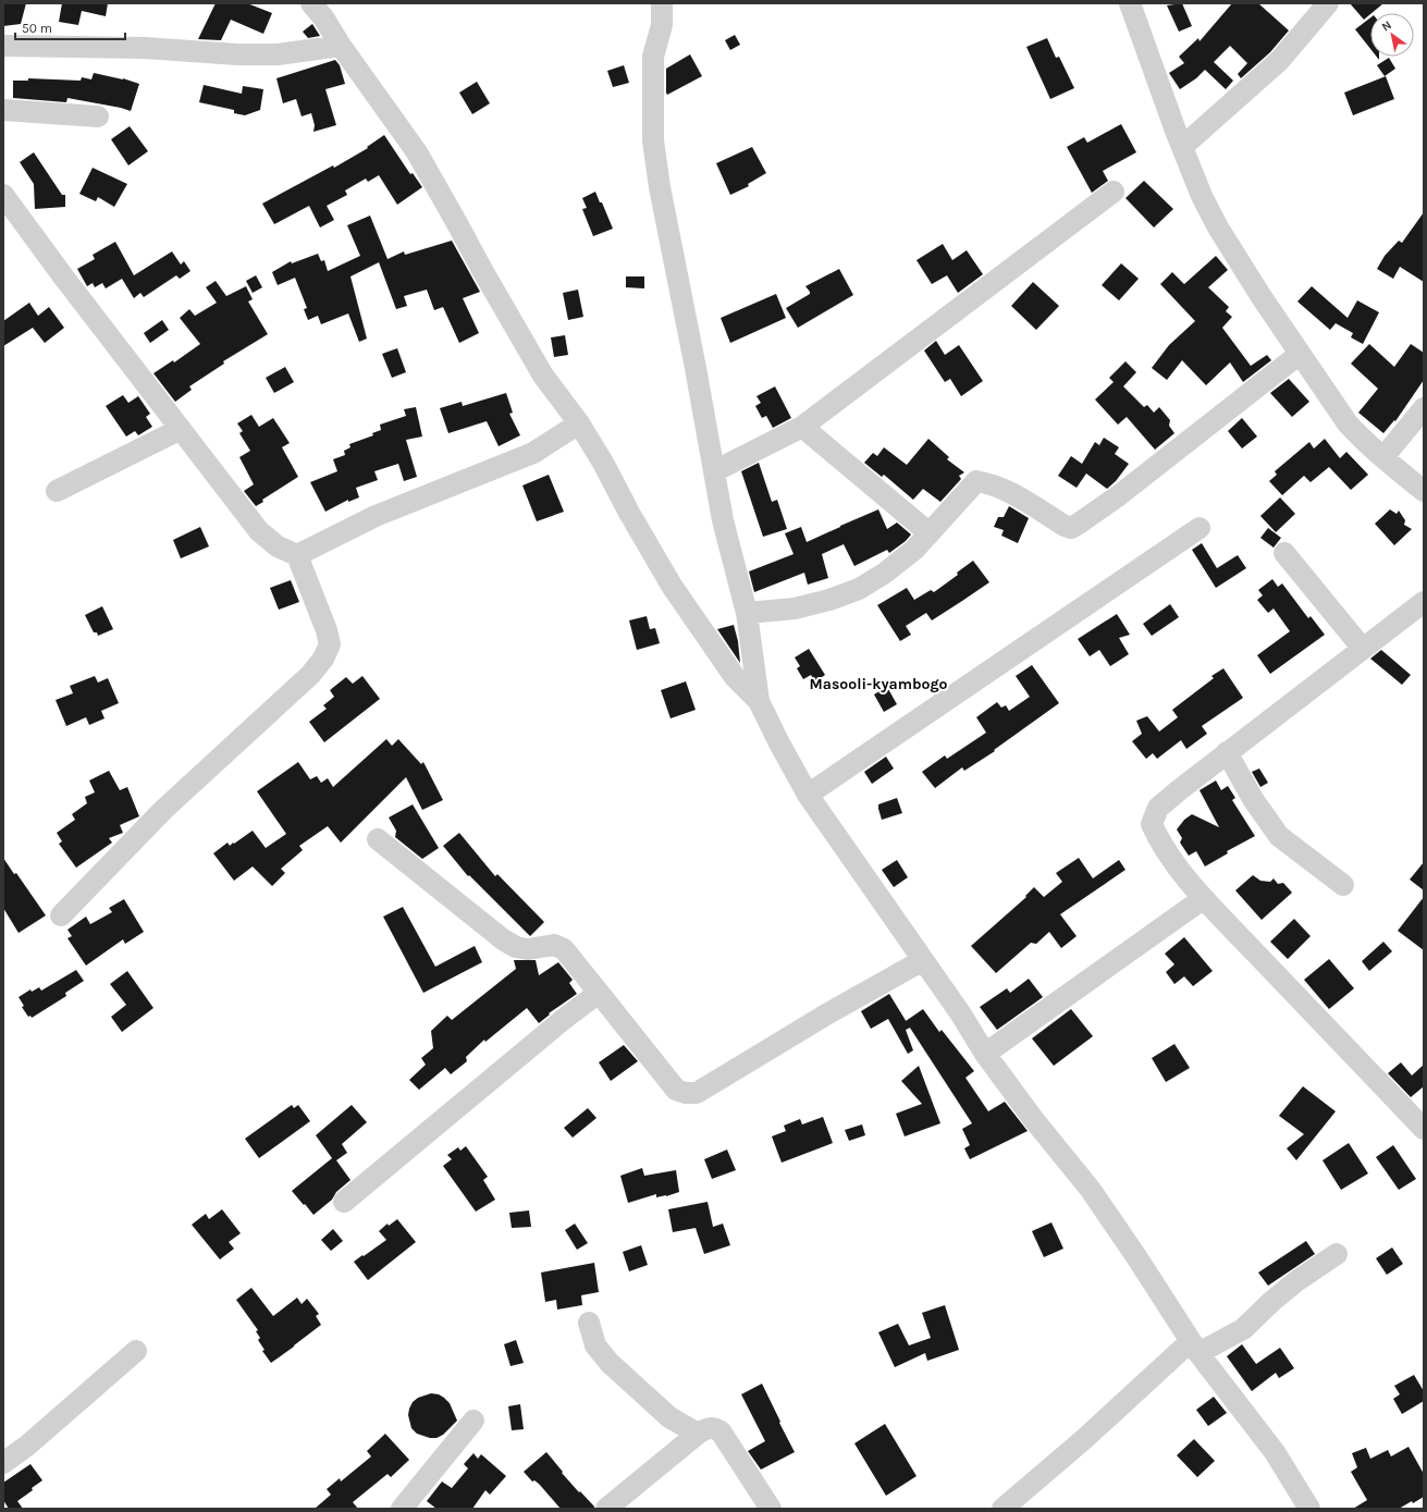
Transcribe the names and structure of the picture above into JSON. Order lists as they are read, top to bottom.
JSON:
{
  "districts": ["Masooli-kyambogo"],
  "scale_bar": "50 m",
  "north": "top left"
}
